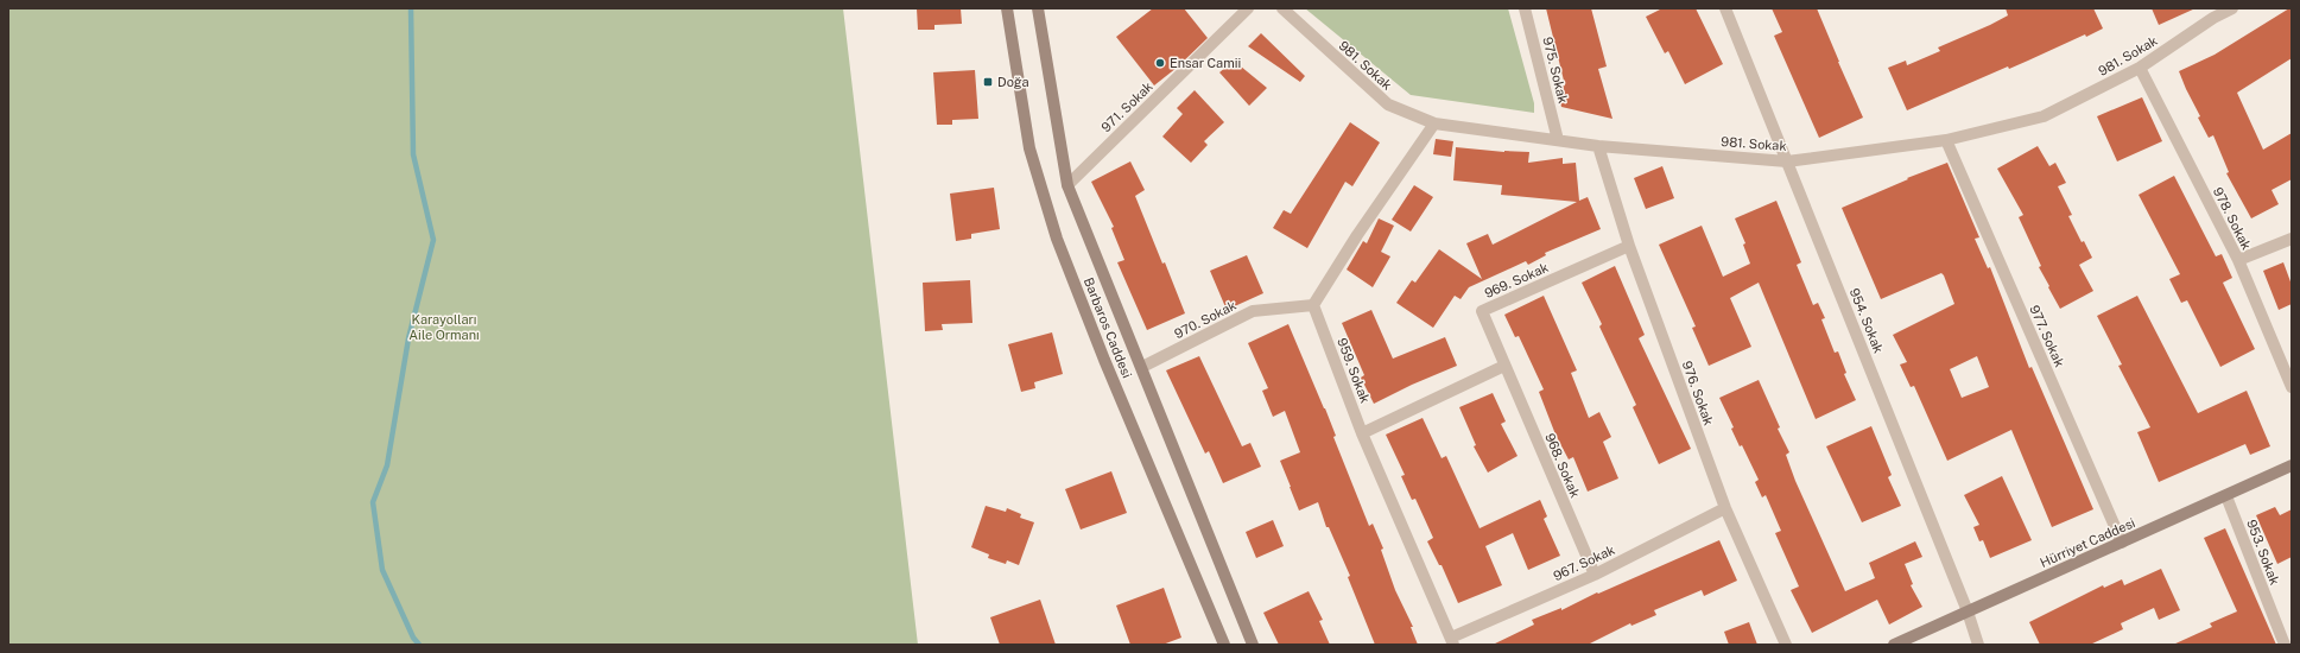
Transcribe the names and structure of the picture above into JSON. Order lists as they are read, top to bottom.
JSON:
{
  "streets": {
    "main road": ["Barbaros Caddesi", "Hürriyet Caddesi"],
    "street": [
      "981. Sokak",
      "975. Sokak",
      "971. Sokak",
      "978. Sokak",
      "969. Sokak",
      "970. Sokak",
      "954. Sokak",
      "977. Sokak",
      "959. Sokak",
      "976. Sokak",
      "968. Sokak",
      "953. Sokak",
      "967. Sokak"
    ]
  },
  "crossings": [
    ["981. Sokak", "975. Sokak"],
    ["981. Sokak", "978. Sokak"],
    ["981. Sokak", "954. Sokak"],
    ["981. Sokak", "977. Sokak"],
    ["981. Sokak", "976. Sokak"],
    ["971. Sokak", "Barbaros Caddesi"],
    ["969. Sokak", "976. Sokak"],
    ["969. Sokak", "968. Sokak"],
    ["970. Sokak", "Barbaros Caddesi"],
    ["970. Sokak", "959. Sokak"],
    ["954. Sokak", "Hürriyet Caddesi"],
    ["977. Sokak", "Hürriyet Caddesi"],
    ["959. Sokak", "967. Sokak"],
    ["976. Sokak", "967. Sokak"],
    ["968. Sokak", "967. Sokak"],
    ["Hürriyet Caddesi", "953. Sokak"]
  ],
  "parks": ["Karayolları Aile Ormanı"],
  "places": {
    "other": ["Ensar Camii"],
    "transit": ["Doğa"]
  }
}
